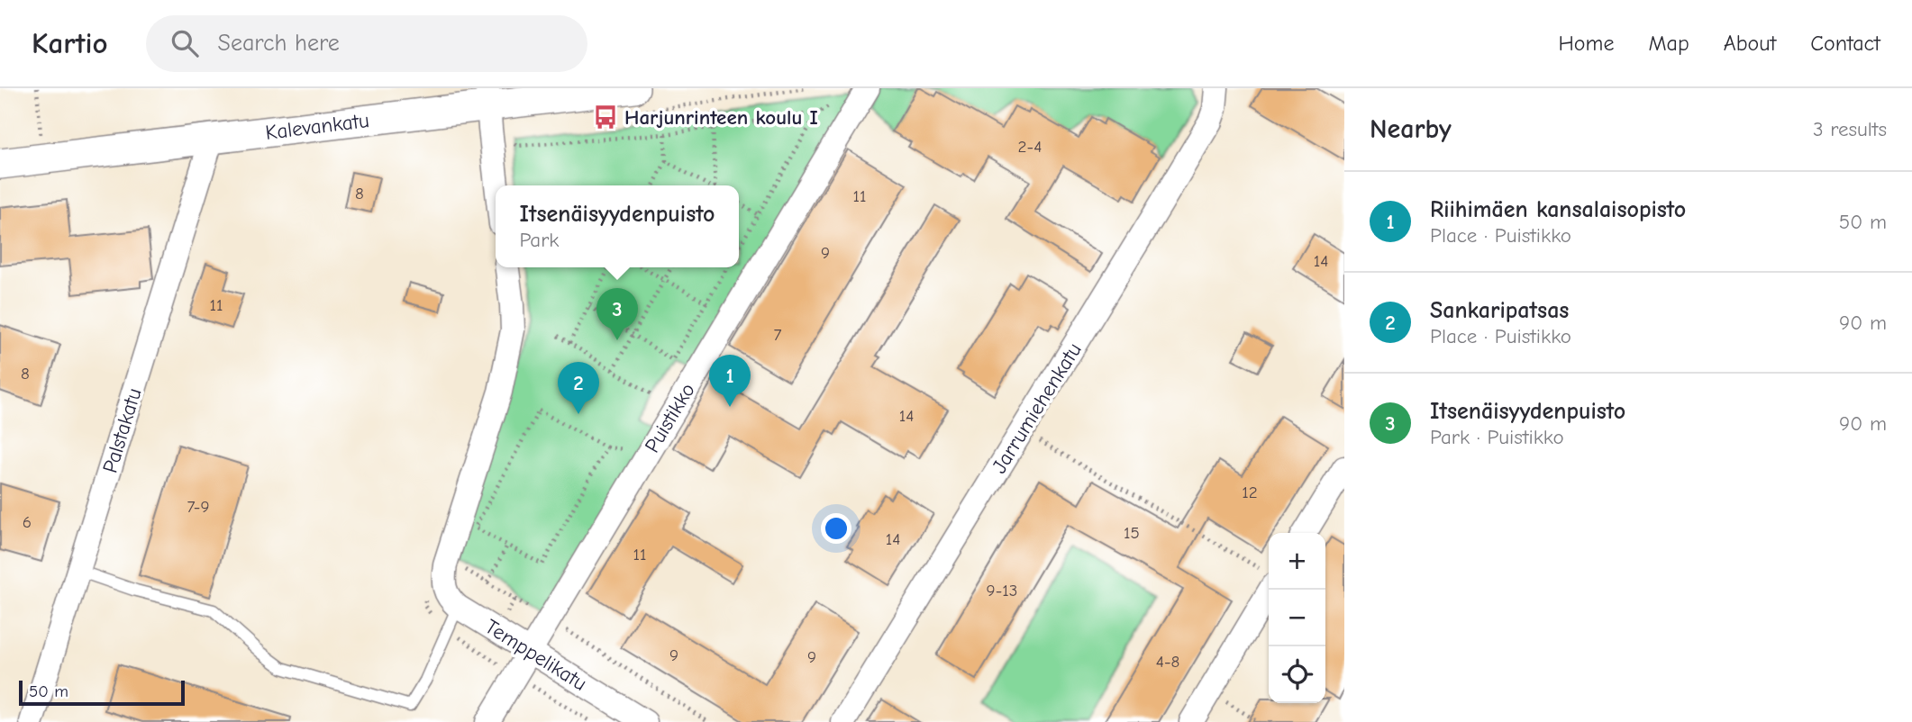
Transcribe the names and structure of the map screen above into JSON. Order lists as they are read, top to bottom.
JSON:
{
  "streets": {
    "street": [
      "Kalevankatu",
      "Jarrumiehenkatu",
      "Puistikko",
      "Palstakatu",
      "Temppelikatu"
    ]
  },
  "crossings": [
    ["Kalevankatu", "Palstakatu"],
    ["Puistikko", "Temppelikatu"]
  ],
  "places": {
    "bus stop": ["Harjunrinteen koulu I"]
  },
  "house_numbers": [
    "2-4",
    "8",
    "11",
    "9",
    "14",
    "11",
    "7",
    "8",
    "14",
    "12",
    "7-9",
    "6",
    "15",
    "14",
    "11",
    "9-13",
    "9",
    "9",
    "4-8"
  ],
  "scale_bar": "50 m",
  "page": {
    "header": "Kartio",
    "search": "Search here",
    "nav": [
      "Home",
      "Map",
      "About",
      "Contact"
    ],
    "heading": ["Nearby", "3 results"],
    "list": [
      {
        "mark": "1",
        "name": "Riihimäen kansalaisopisto",
        "note": "Place · Puistikko",
        "value": "50 m"
      },
      {
        "mark": "2",
        "name": "Sankaripatsas",
        "note": "Place · Puistikko",
        "value": "90 m"
      },
      {
        "mark": "3",
        "name": "Itsenäisyydenpuisto",
        "note": "Park · Puistikko",
        "value": "90 m"
      }
    ],
    "popup": ["Itsenäisyydenpuisto", "Park"],
    "pins": ["3", "1", "2"],
    "map_buttons": ["+", "−"],
    "scale": "50 m"
  }
}
